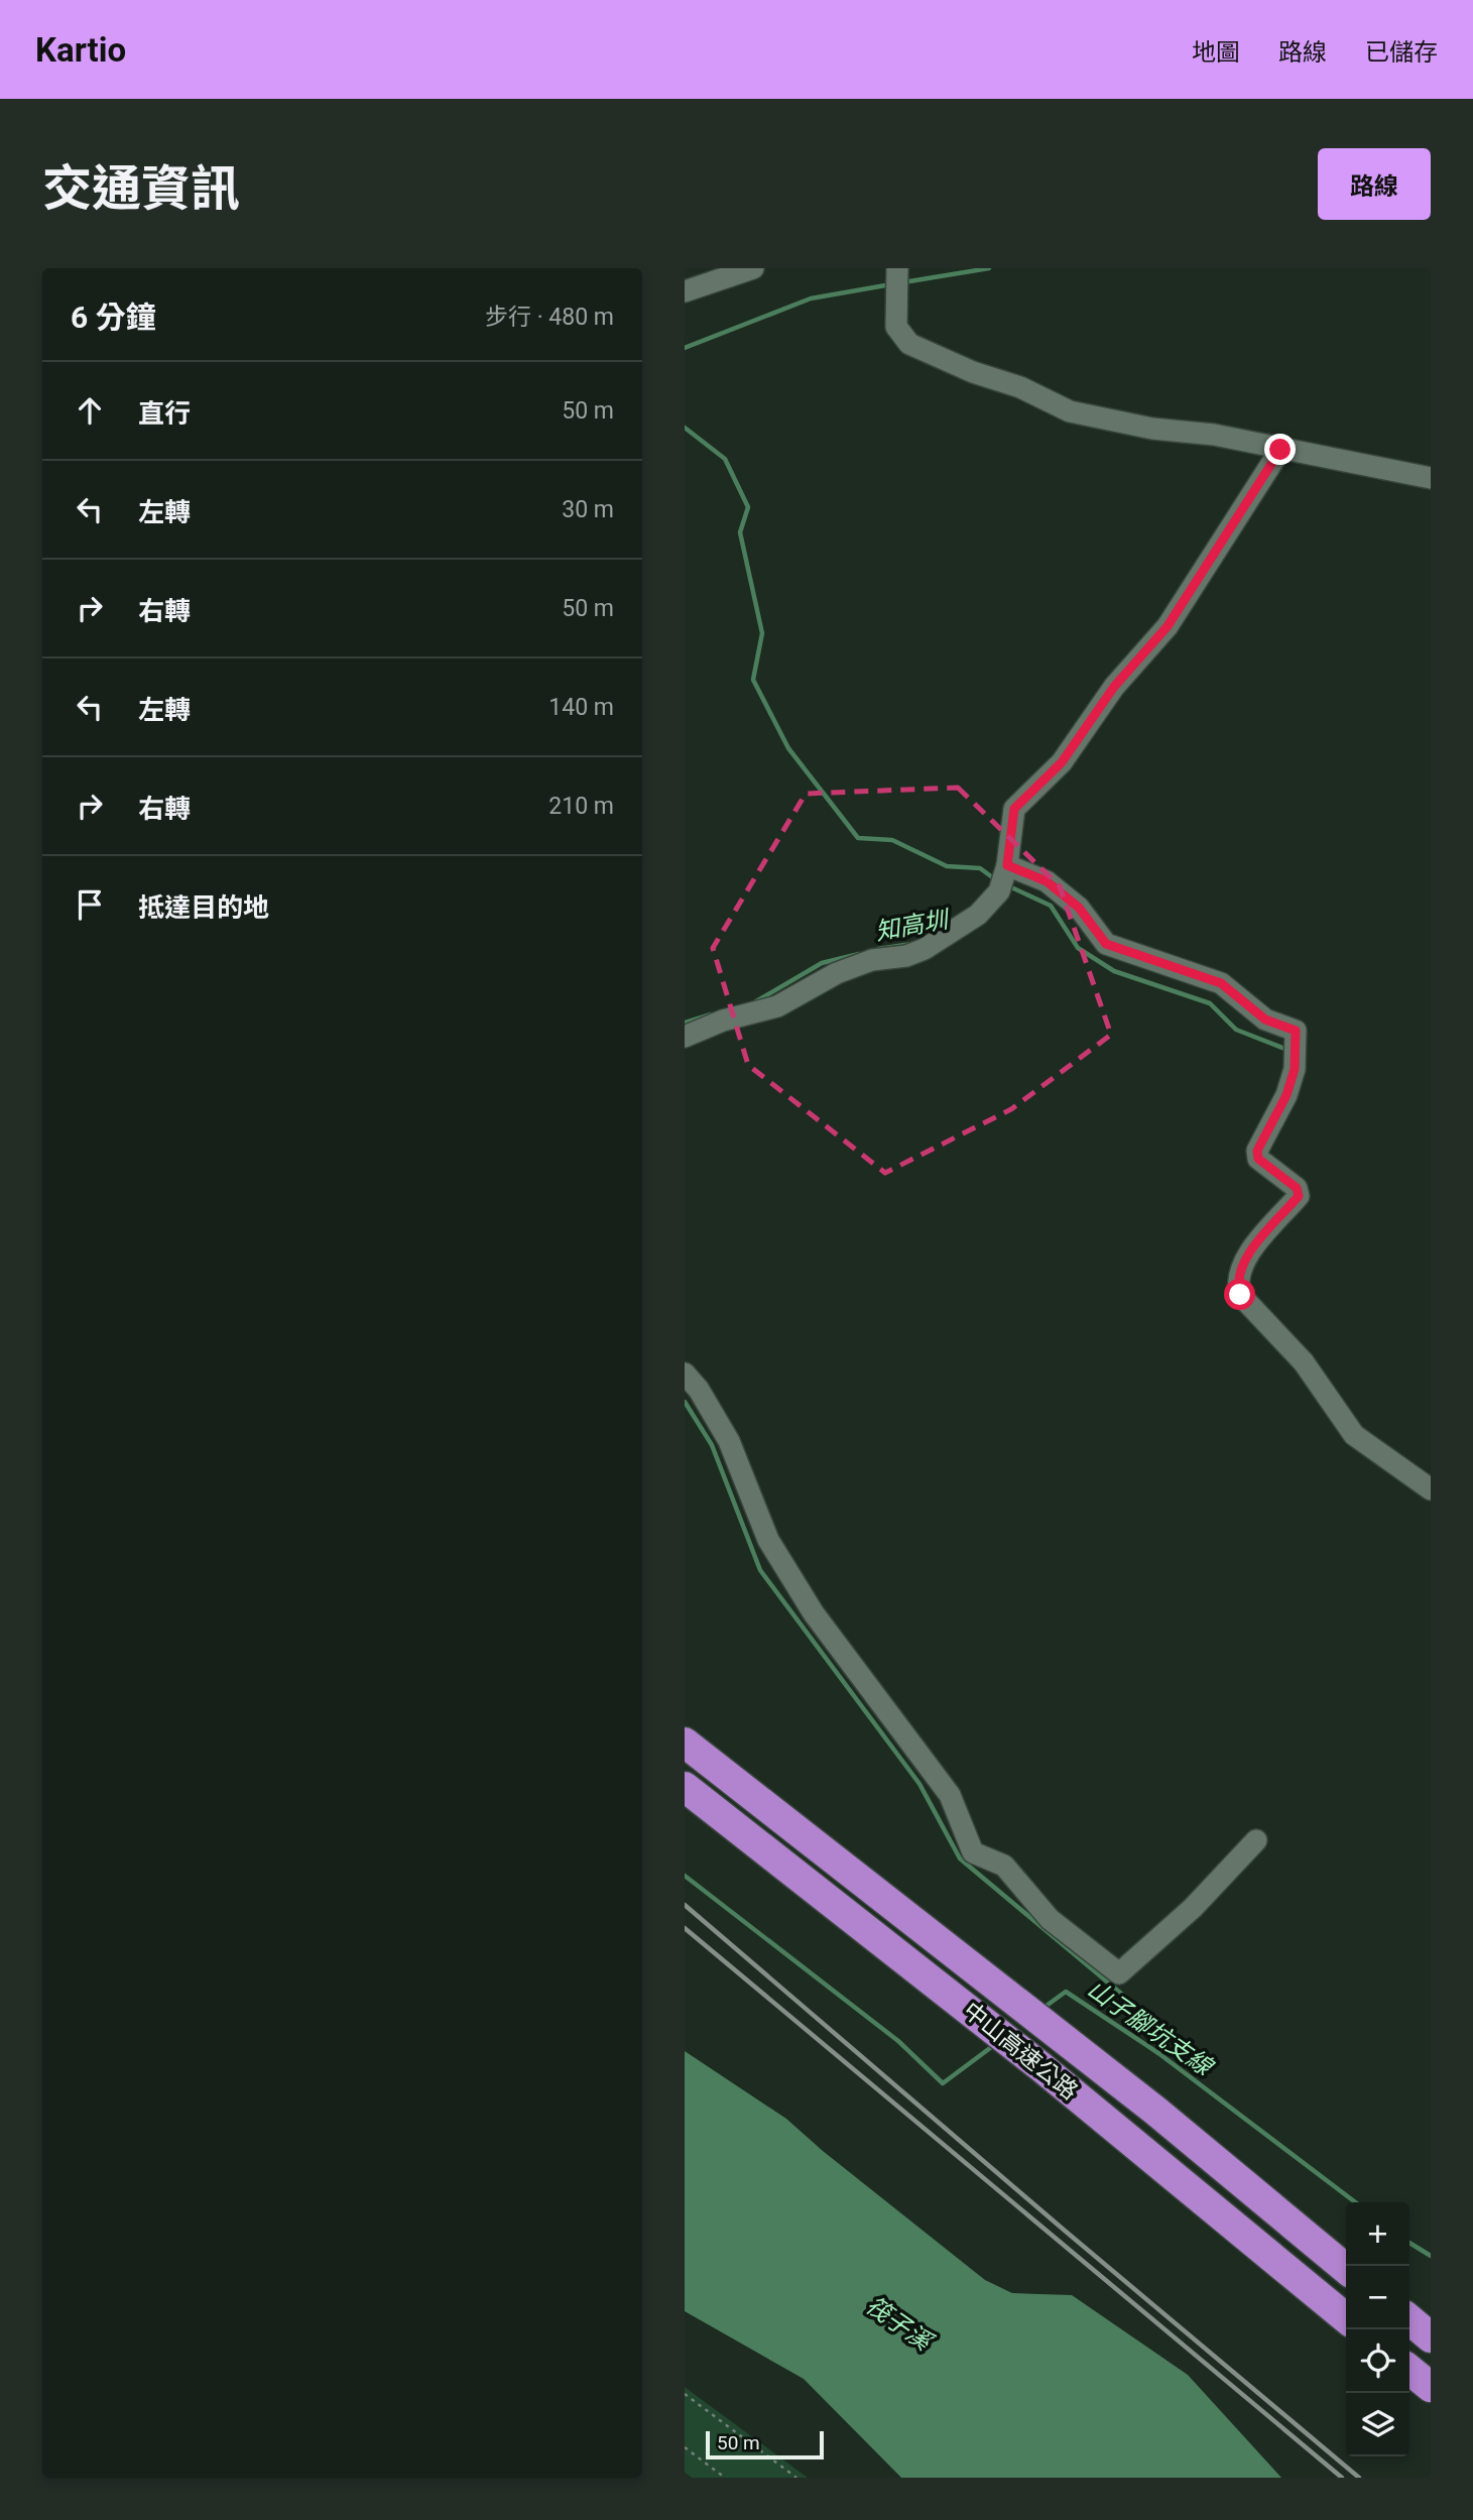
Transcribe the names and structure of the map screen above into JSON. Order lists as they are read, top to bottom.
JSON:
{
  "streets": {
    "highway": ["中山高速公路"]
  },
  "water": ["知高圳", "山子腳坑支線", "筏子溪"],
  "scale_bar": "50 m",
  "page": {
    "header": "Kartio",
    "nav": ["地圖", "路線", "已儲存"],
    "title": "交通資訊",
    "buttons": "路線",
    "heading": ["6 分鐘", "步行 · 480 m"],
    "list": [
      ["直行", "50 m"],
      ["左轉", "30 m"],
      ["右轉", "50 m"],
      ["左轉", "140 m"],
      ["右轉", "210 m"],
      "抵達目的地"
    ],
    "map_buttons": ["+", "−"],
    "scale": "50 m"
  }
}
